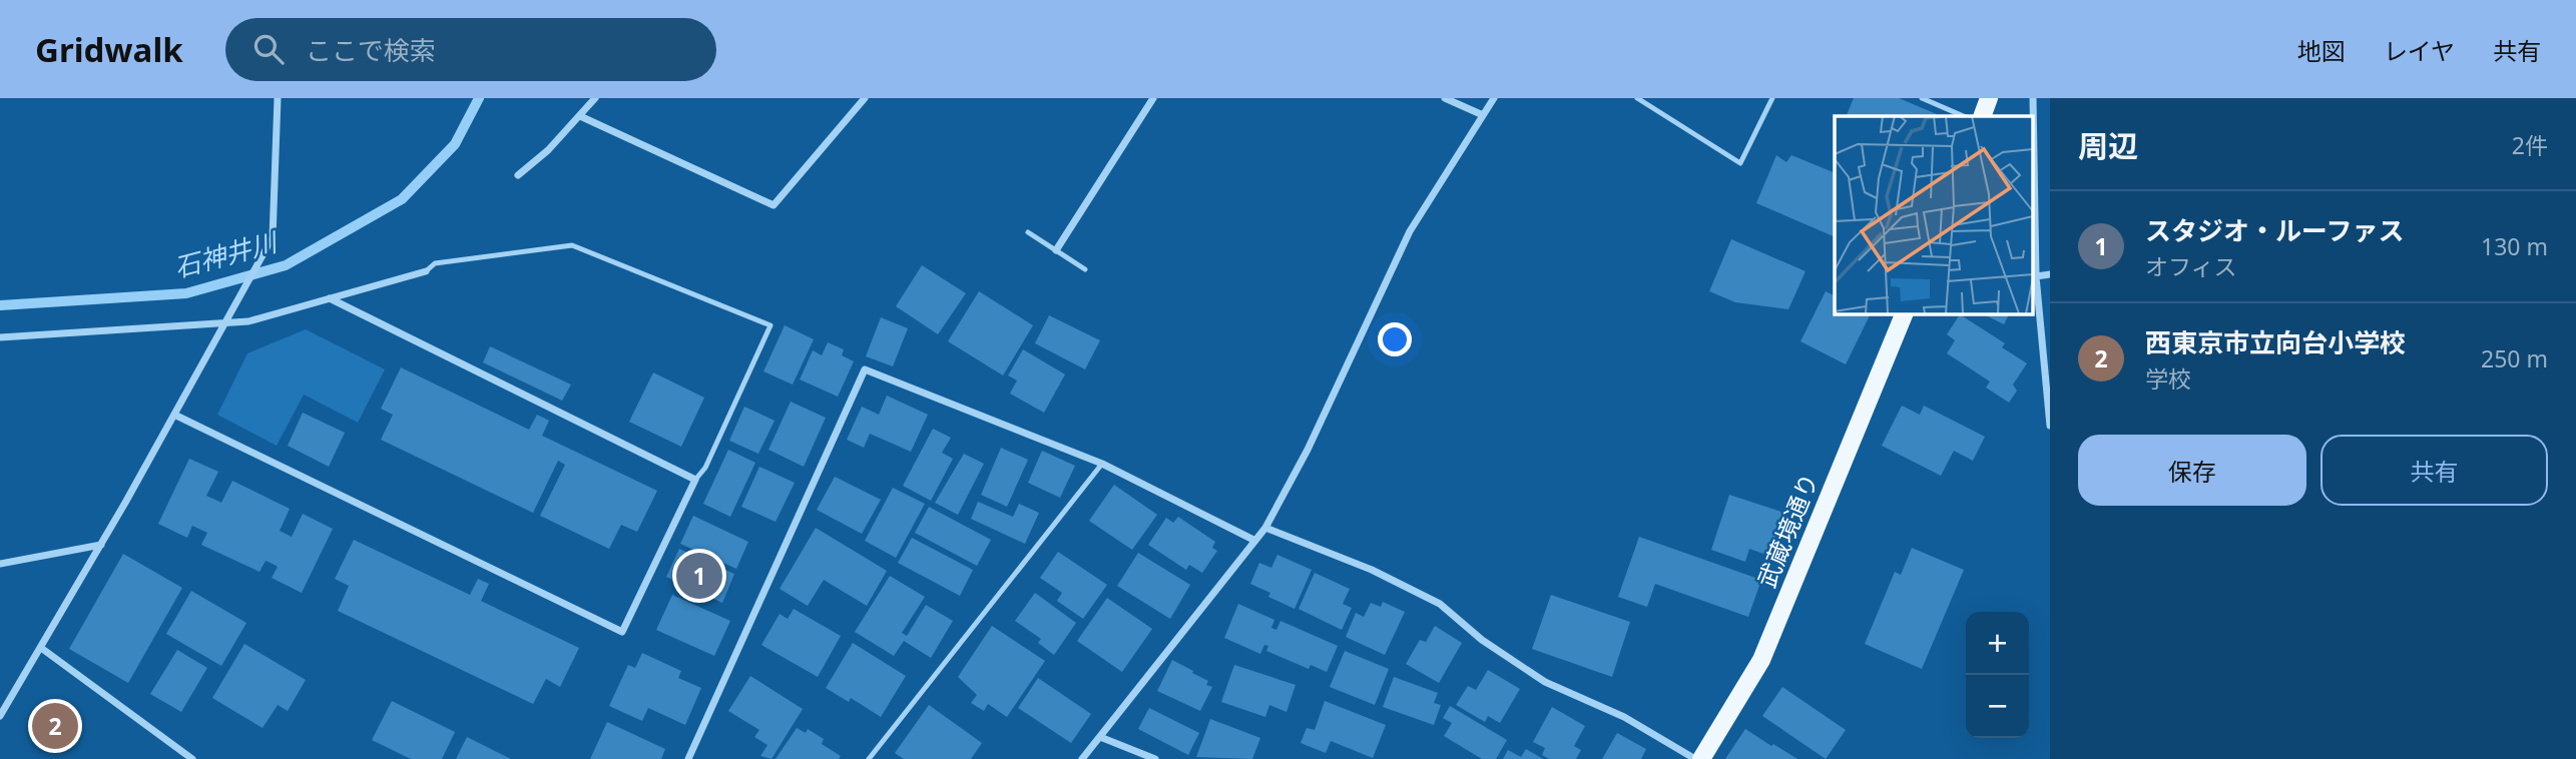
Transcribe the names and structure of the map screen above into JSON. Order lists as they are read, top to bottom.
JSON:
{
  "streets": {
    "main road": ["武蔵境通り"]
  },
  "water": ["石神井川"],
  "page": {
    "header": "Gridwalk",
    "search": "ここで検索",
    "nav": ["地図", "レイヤ", "共有"],
    "heading": ["周辺", "2件"],
    "list": [
      {
        "mark": "1",
        "name": "スタジオ・ルーファス",
        "note": "オフィス",
        "value": "130 m"
      },
      {
        "mark": "2",
        "name": "西東京市立向台小学校",
        "note": "学校",
        "value": "250 m"
      }
    ],
    "buttons": ["保存", "共有"],
    "pins": ["1", "2"],
    "map_buttons": ["+", "−"]
  }
}
